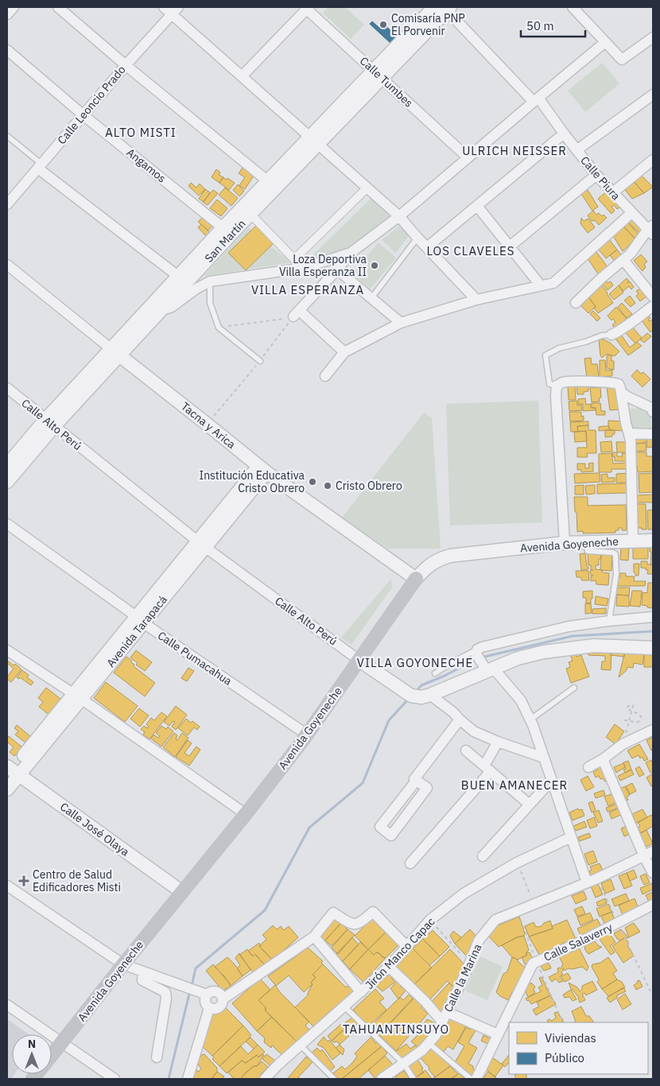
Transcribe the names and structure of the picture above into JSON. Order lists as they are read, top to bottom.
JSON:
{
  "streets": {
    "main road": ["Avenida Goyeneche"],
    "street": [
      "Calle Tumbes",
      "Calle Leoncio Prado",
      "Angamos",
      "Calle Piura",
      "San Martín",
      "Calle Alto Perú",
      "Tacna y Arica",
      "Avenida Tarapacá",
      "Calle Pumacahua",
      "Calle José Olaya",
      "Calle Salaverry",
      "Jirón Manco Capac",
      "Calle la Marina"
    ]
  },
  "crossings": [
    ["Calle Tumbes", "San Martín"],
    ["Calle Leoncio Prado", "Angamos"],
    ["Angamos", "San Martín"],
    ["Calle Piura", "San Martín"],
    ["San Martín", "Calle Alto Perú"],
    ["San Martín", "Tacna y Arica"],
    ["Calle Alto Perú", "Avenida Goyeneche"],
    ["Calle Alto Perú", "Avenida Tarapacá"],
    ["Tacna y Arica", "Avenida Goyeneche"],
    ["Tacna y Arica", "Avenida Tarapacá"],
    ["Avenida Goyeneche", "Calle Pumacahua"],
    ["Avenida Goyeneche", "Calle José Olaya"],
    ["Avenida Tarapacá", "Calle Pumacahua"],
    ["Avenida Tarapacá", "Calle José Olaya"]
  ],
  "districts": [
    "ALTO MISTI",
    "ULRICH NEISSER",
    "LOS CLAVELES",
    "VILLA ESPERANZA",
    "VILLA GOYONECHE",
    "BUEN AMANECER",
    "TAHUANTINSUYO"
  ],
  "places": {
    "other": [
      "Comisaría PNP El Porvenir",
      "Loza Deportiva Villa Esperanza II",
      "Institución Educativa Cristo Obrero",
      "Cristo Obrero"
    ],
    "health": ["Centro de Salud Edificadores Misti"]
  },
  "legend": ["Viviendas", "Público"],
  "scale_bar": "50 m",
  "north": "top"
}
